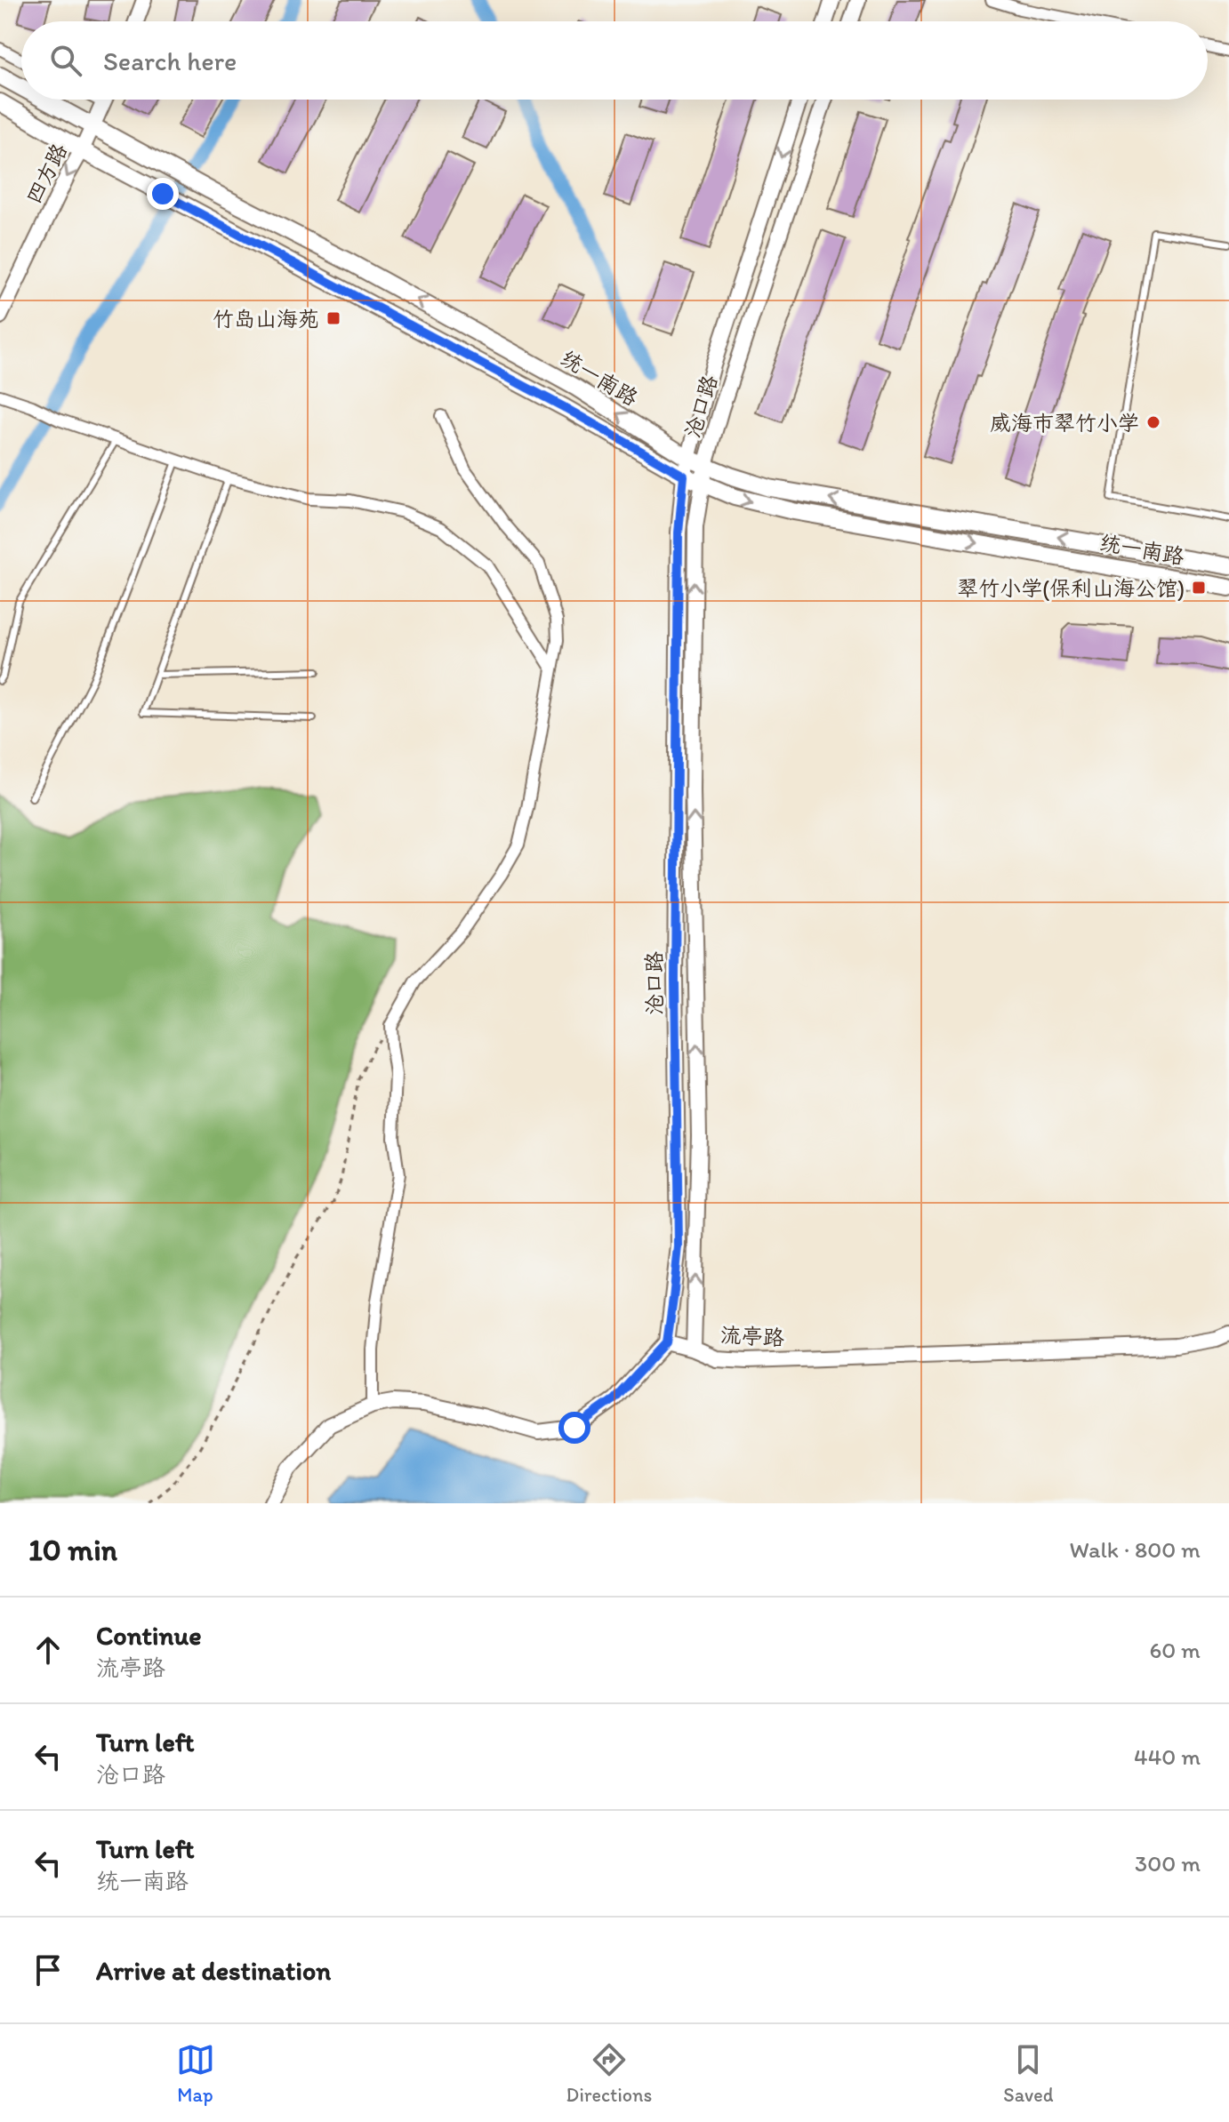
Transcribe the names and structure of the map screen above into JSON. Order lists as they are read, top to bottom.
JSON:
{
  "streets": {
    "main road": ["统一南路"],
    "street": ["四方路", "沧口路", "流亭路"]
  },
  "crossings": [
    ["四方路", "统一南路"],
    ["统一南路", "沧口路"],
    ["沧口路", "流亭路"]
  ],
  "one_way": ["四方路"],
  "places": {
    "transit": ["竹岛山海苑", "翠竹小学(保利山海公馆)"],
    "other": ["威海市翠竹小学"]
  },
  "page": {
    "search": "Search here",
    "heading": ["10 min", "Walk · 800 m"],
    "list": [
      ["Continue", "流亭路", "60 m"],
      ["Turn left", "沧口路", "440 m"],
      ["Turn left", "统一南路", "300 m"],
      "Arrive at destination"
    ],
    "nav": ["Map", "Directions", "Saved"]
  }
}
